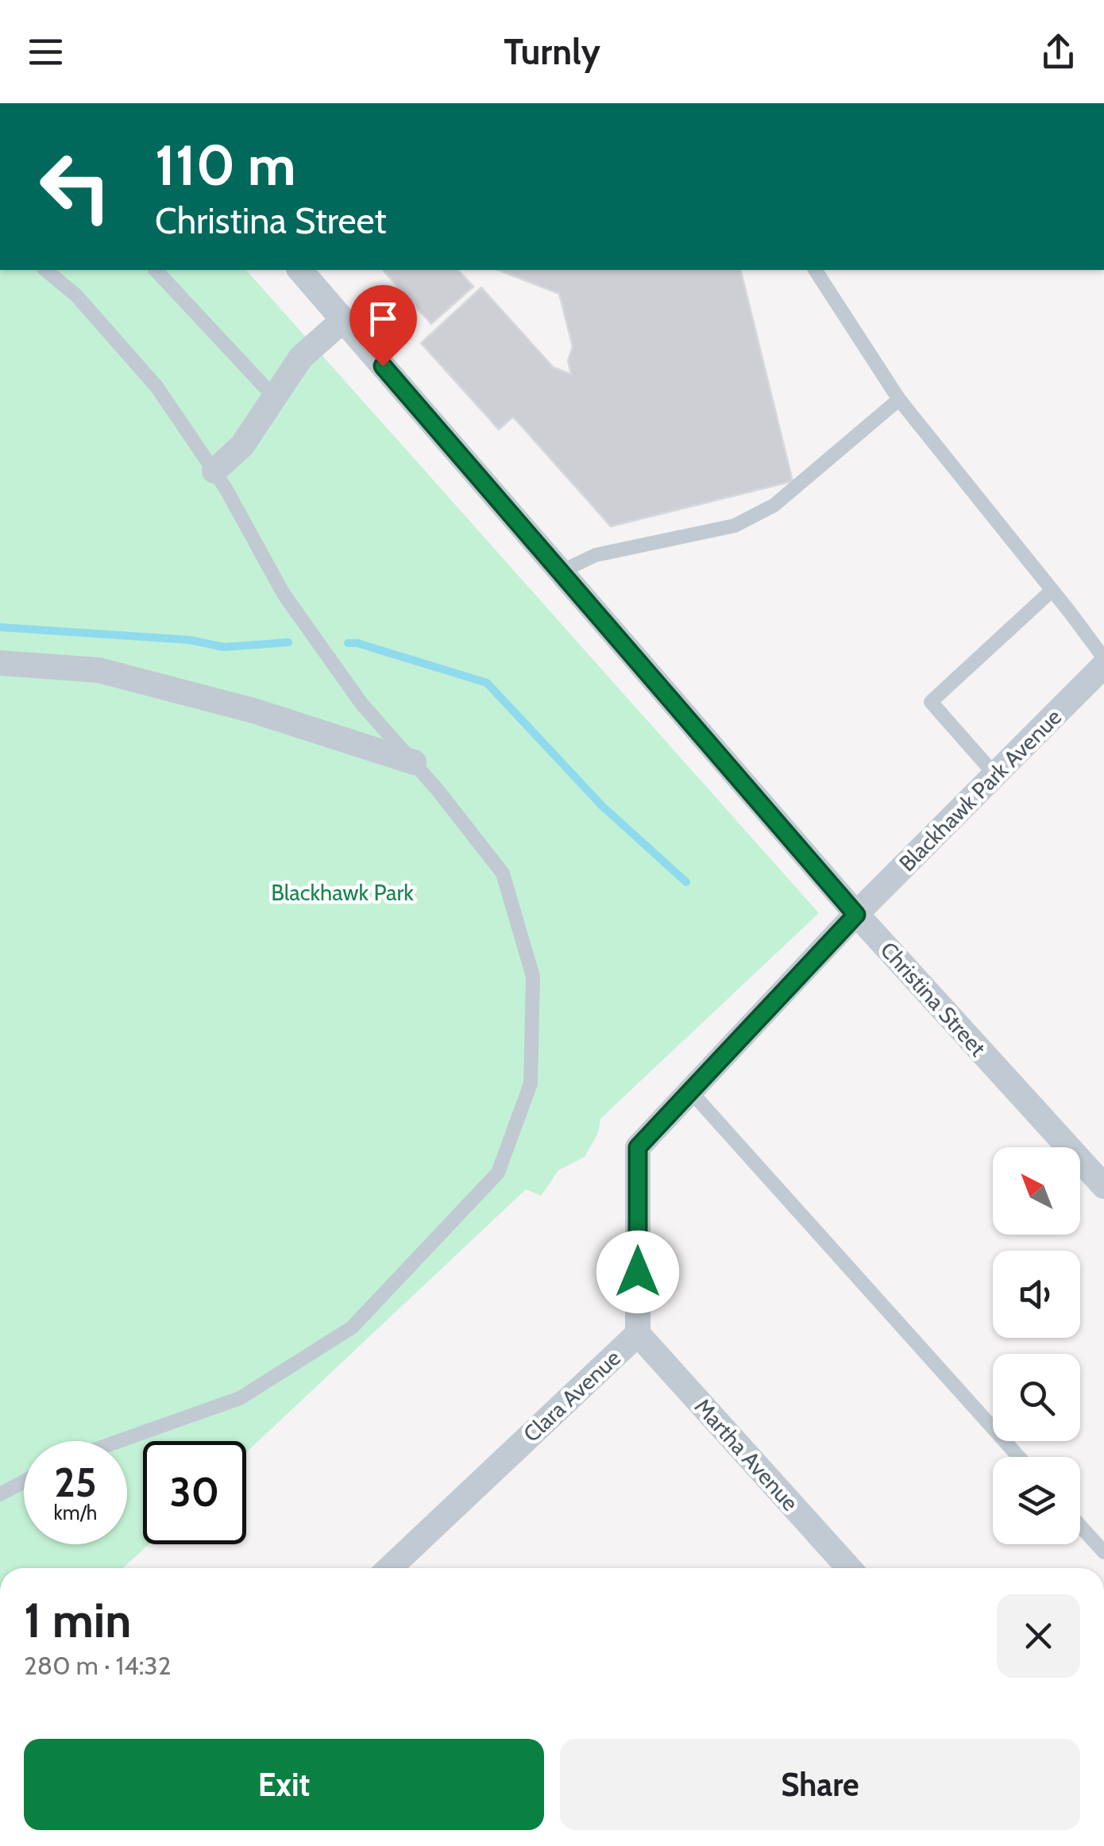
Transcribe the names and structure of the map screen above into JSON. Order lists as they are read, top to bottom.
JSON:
{
  "streets": {
    "street": [
      "Blackhawk Park Avenue",
      "Christina Street",
      "Clara Avenue",
      "Martha Avenue"
    ]
  },
  "crossings": [
    ["Blackhawk Park Avenue", "Christina Street"],
    ["Blackhawk Park Avenue", "Clara Avenue"],
    ["Christina Street", "Clara Avenue"],
    ["Clara Avenue", "Martha Avenue"]
  ],
  "parks": ["Blackhawk Park"],
  "north": "top left",
  "page": {
    "header": "Turnly",
    "turn": ["110 m", "Christina Street"],
    "speed": "25 km/h",
    "limit": "30",
    "heading": ["1 min", "280 m · 14:32"],
    "buttons": ["Exit", "Share"]
  }
}
